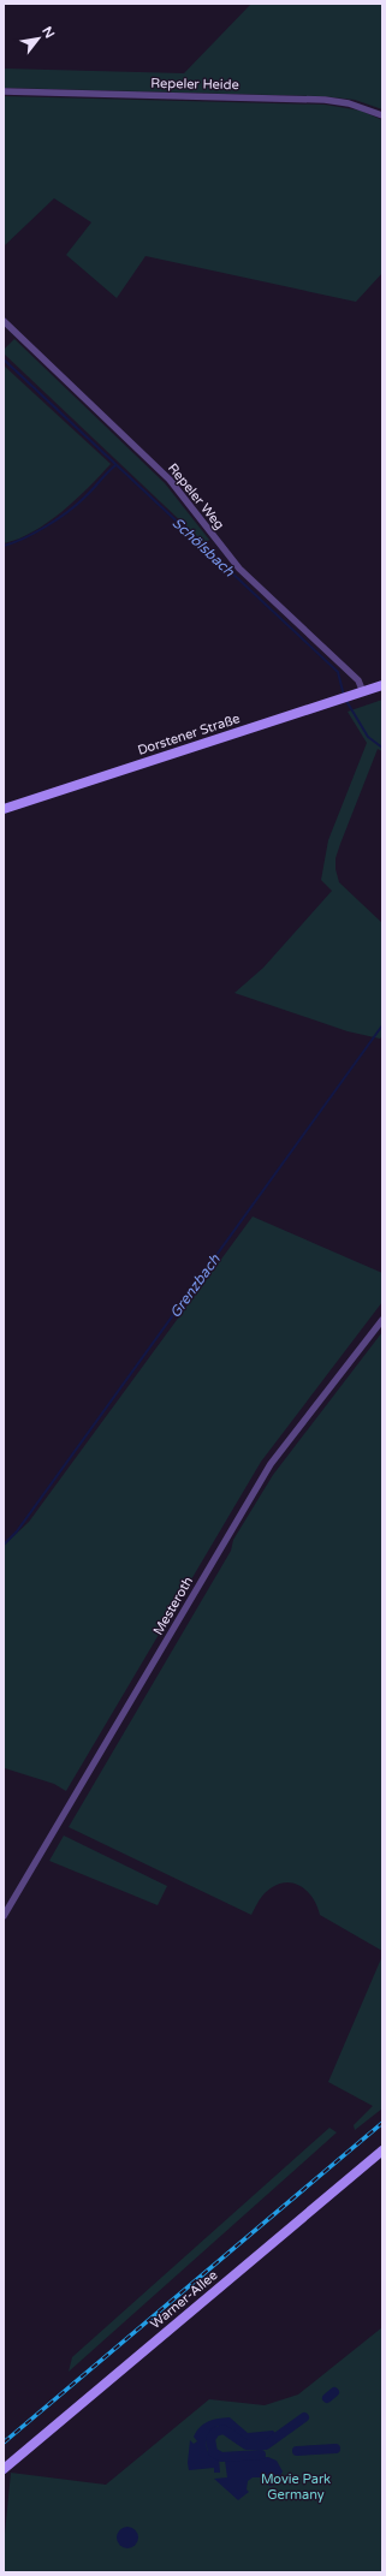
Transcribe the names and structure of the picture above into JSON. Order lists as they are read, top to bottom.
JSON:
{
  "streets": {
    "street": [
      "Repeler Heide",
      "Repeler Weg",
      "Dorstener Straße",
      "Mesteroth",
      "Warner-Allee"
    ]
  },
  "crossings": [
    ["Repeler Weg", "Dorstener Straße"]
  ],
  "water": ["Schölsbach", "Grenzbach"],
  "parks": ["Movie Park Germany"],
  "north": "top right"
}
